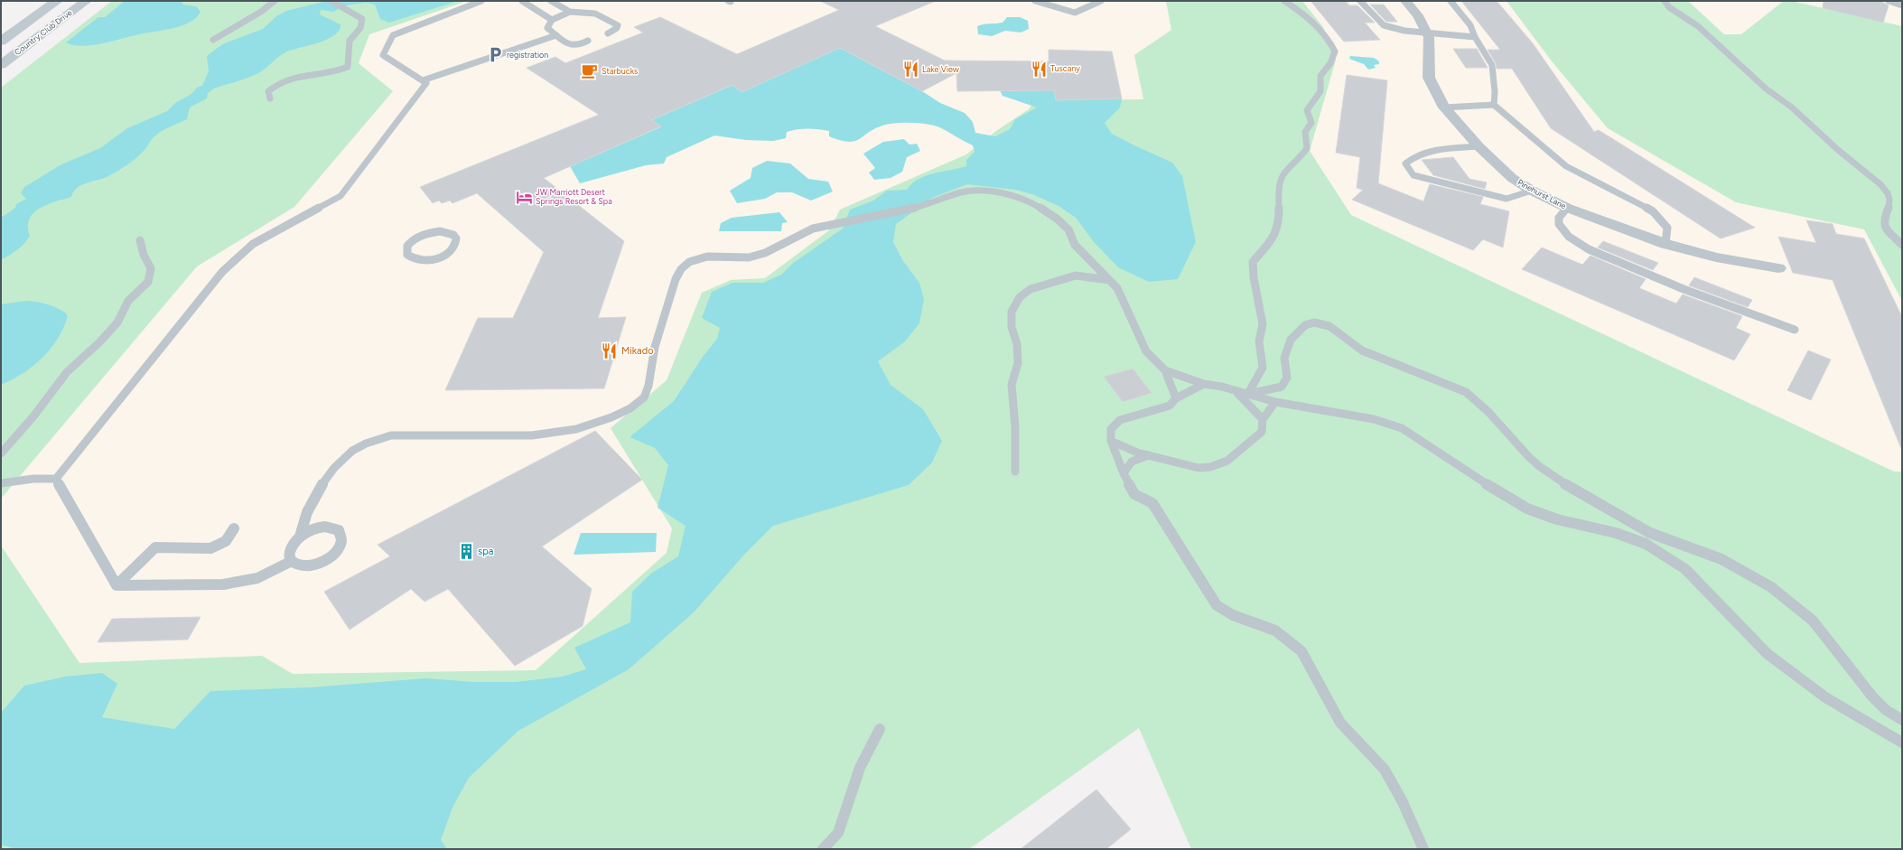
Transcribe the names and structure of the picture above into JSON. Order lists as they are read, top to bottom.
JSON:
{
  "streets": {
    "main road": ["Country Club Drive"],
    "street": ["Pinehurst Lane"]
  },
  "places": {
    "parking": ["registration"],
    "restaurant": ["Tuscany", "Lake View", "Mikado"],
    "cafe": ["Starbucks"],
    "hotel": ["JW Marriott Desert Springs Resort & Spa"],
    "building": ["spa"]
  }
}
